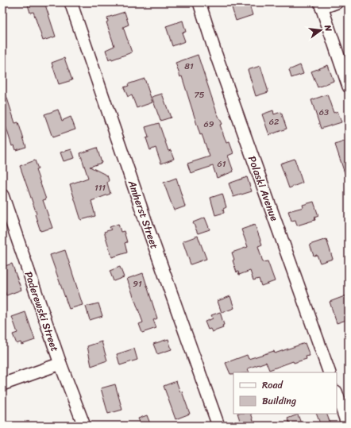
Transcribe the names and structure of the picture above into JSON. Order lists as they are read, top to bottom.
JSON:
{
  "streets": {
    "street": ["Polaski Avenue", "Amherst Street", "Paderewski Street"]
  },
  "house_numbers": [
    "81",
    "75",
    "63",
    "62",
    "69",
    "61",
    "111",
    "91"
  ],
  "legend": ["Road", "Building"],
  "north": "right"
}
